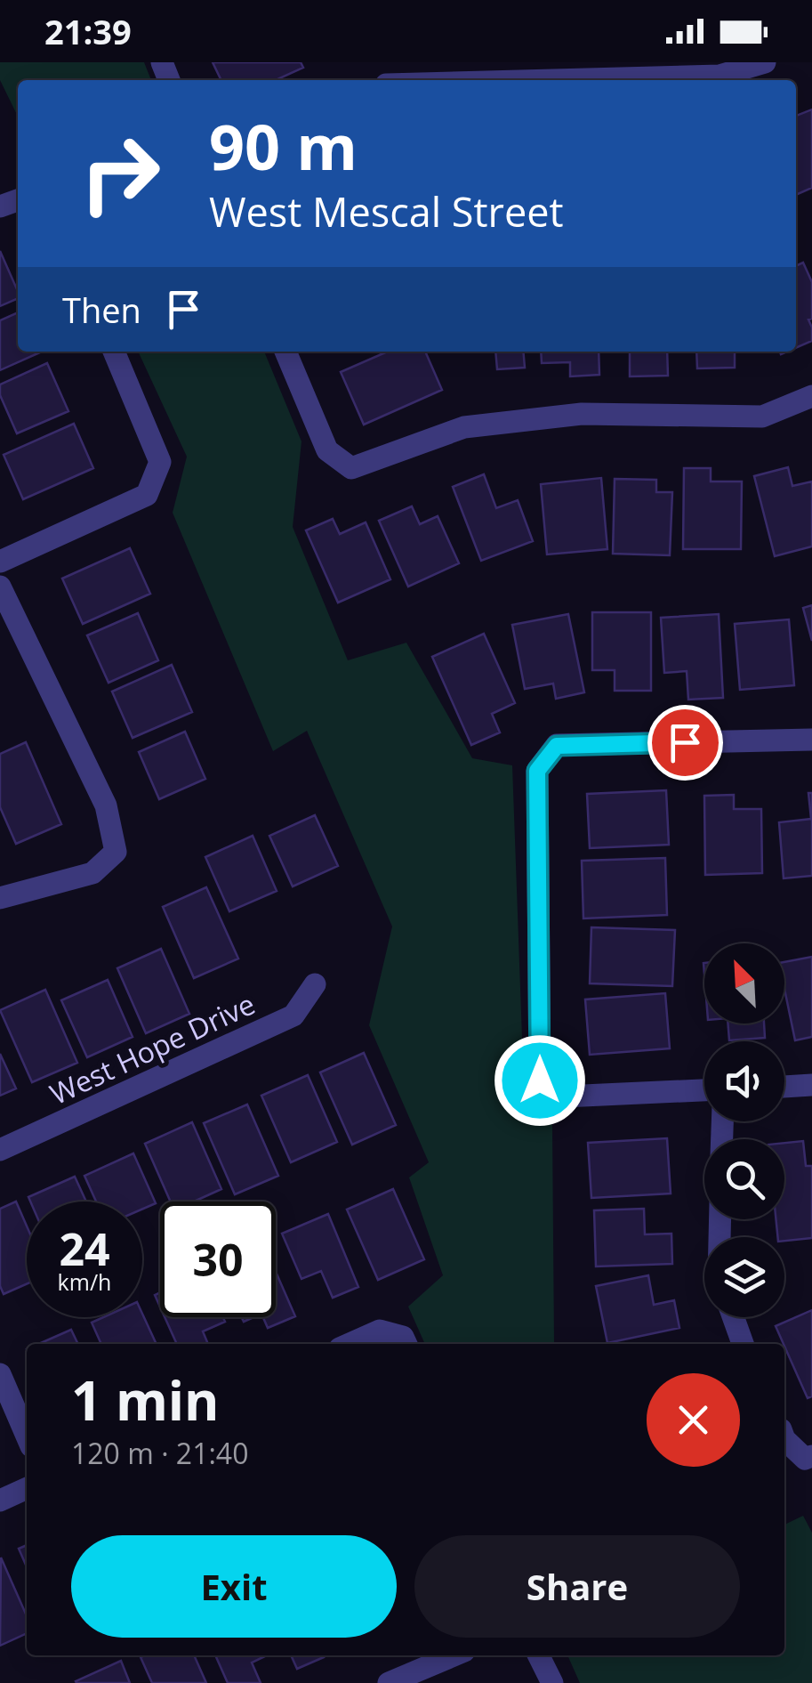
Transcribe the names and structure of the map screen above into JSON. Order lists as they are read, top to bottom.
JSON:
{
  "streets": {
    "street": ["West Hope Drive"]
  },
  "north": "top left",
  "page": {
    "status": "21:39",
    "turn": ["90 m", "West Mescal Street"],
    "then": "Then",
    "speed": "24 km/h",
    "limit": "30",
    "heading": ["1 min", "120 m · 21:40"],
    "buttons": ["Exit", "Share"]
  }
}
